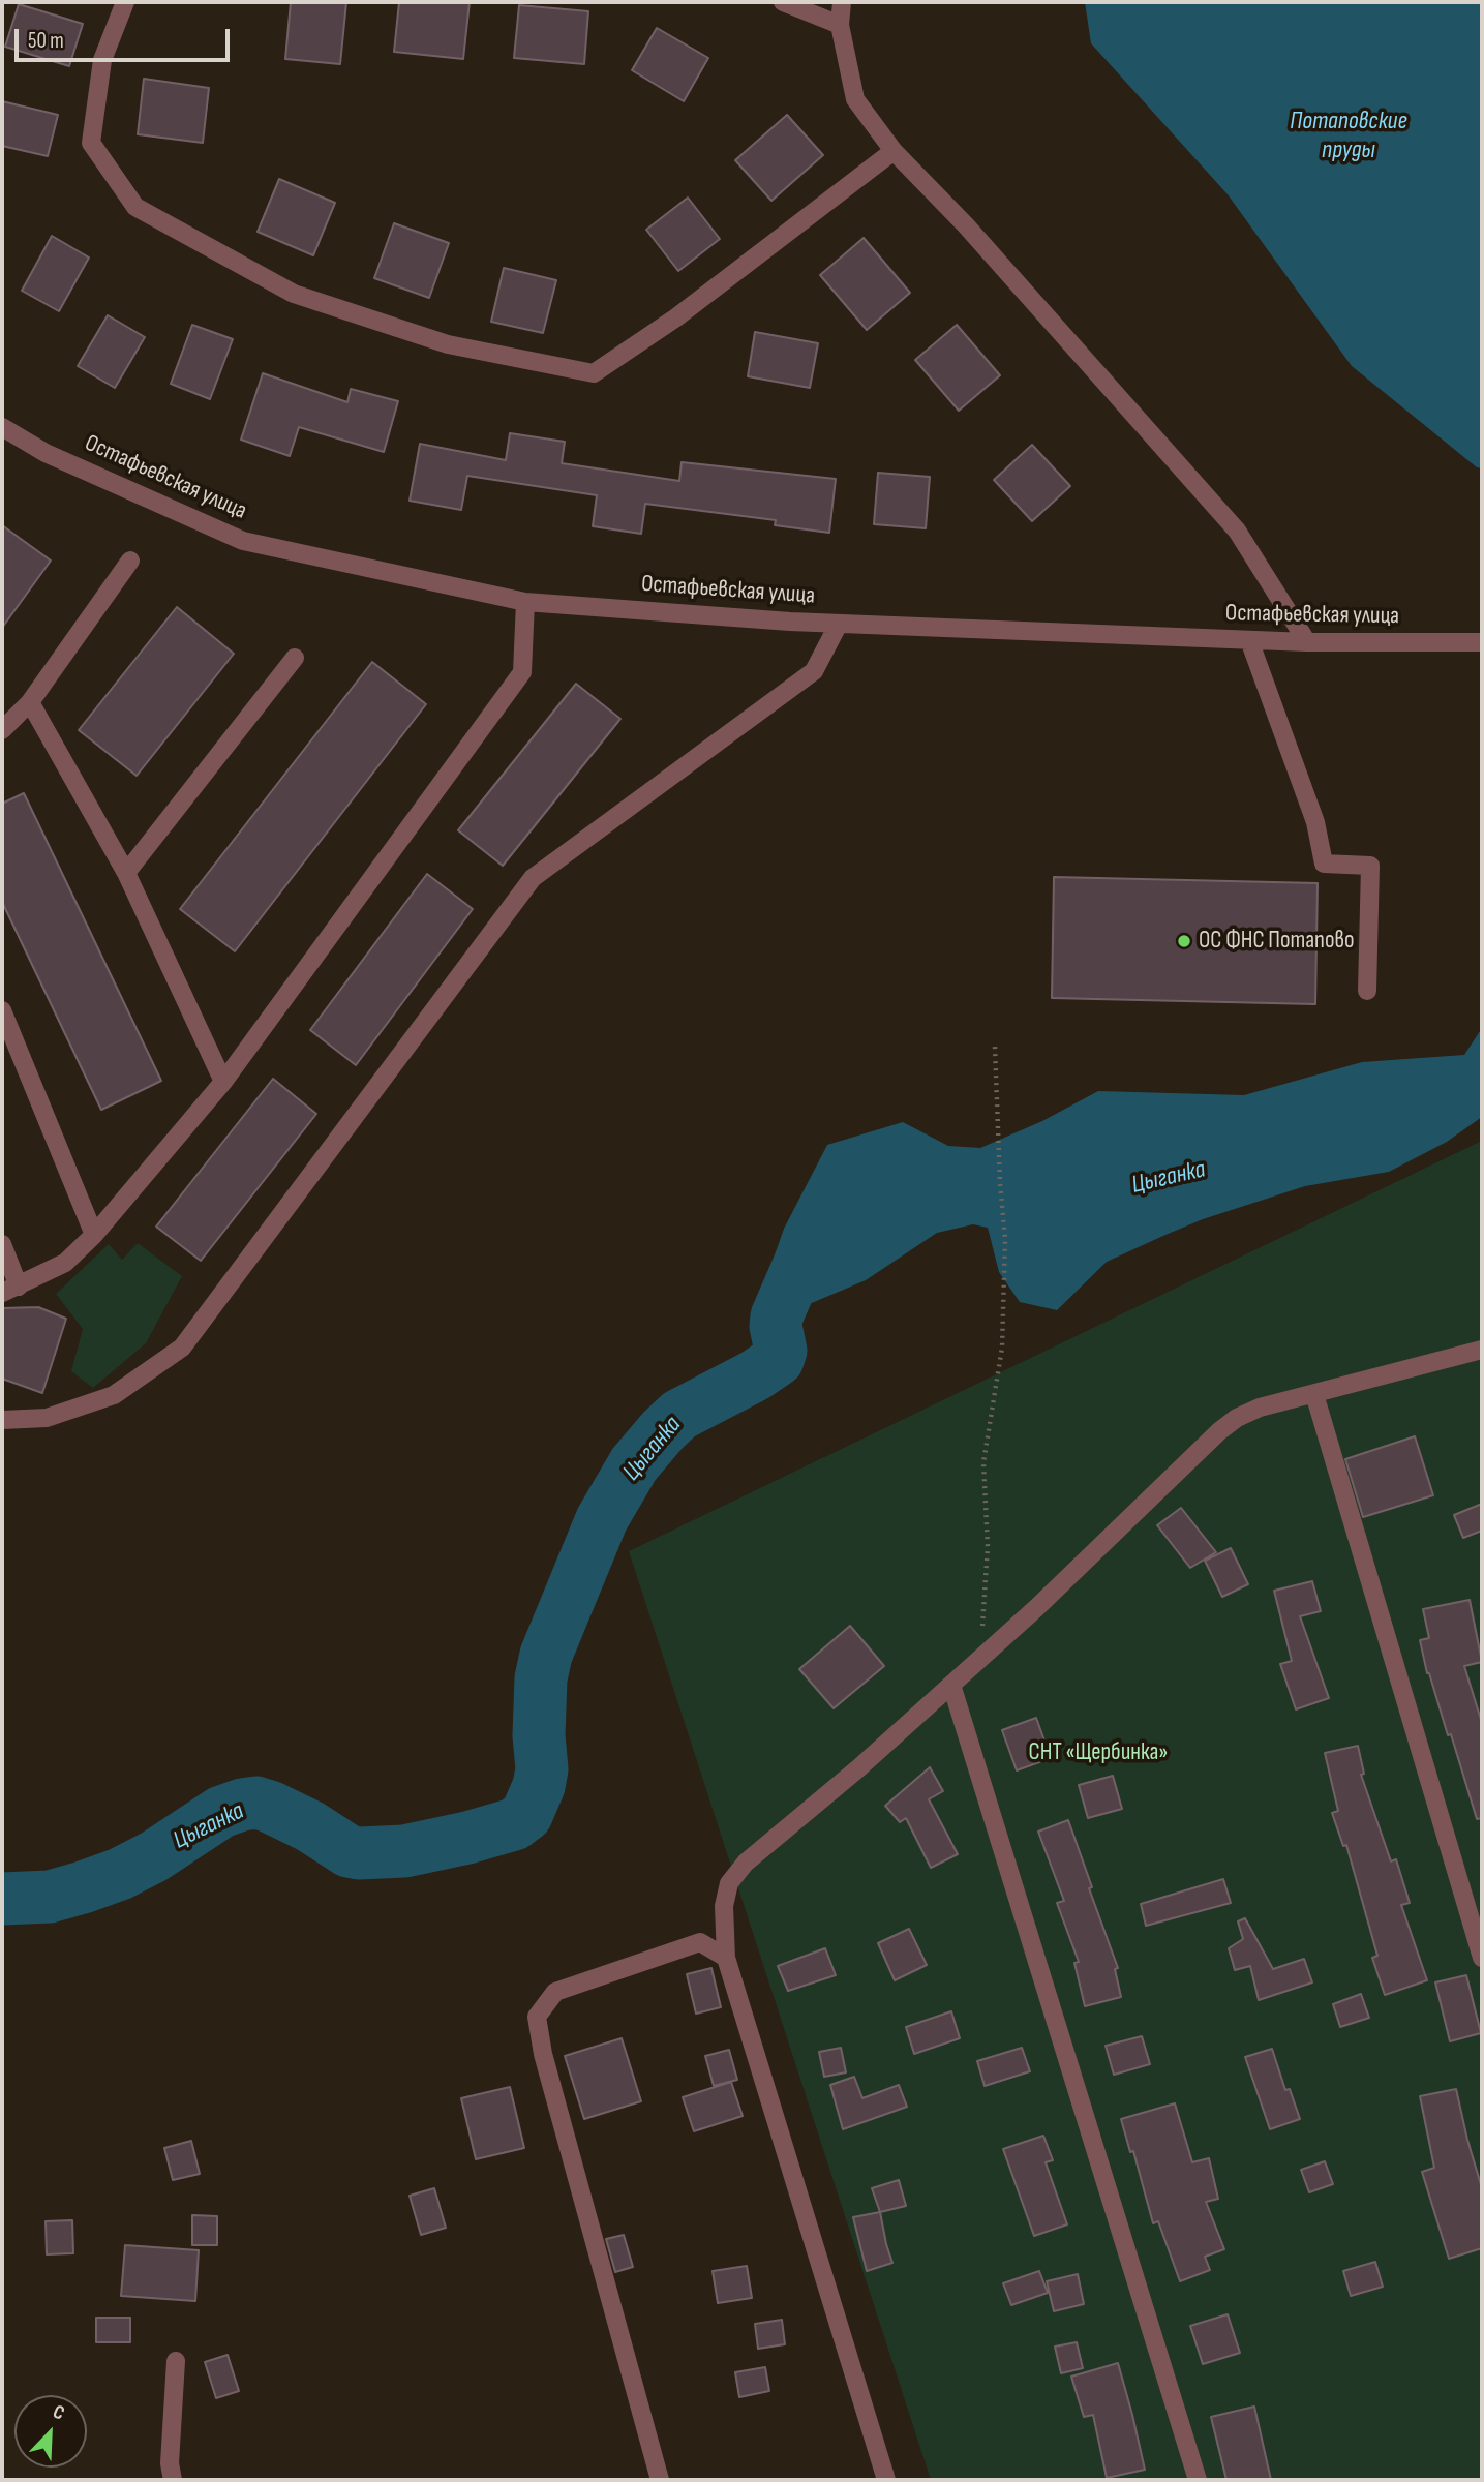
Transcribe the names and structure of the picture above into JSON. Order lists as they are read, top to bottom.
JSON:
{
  "streets": {
    "street": ["Остафьевская улица"]
  },
  "water": ["Потаповские пруды", "Цыганка"],
  "parks": ["СНТ «Щербинка»"],
  "places": ["ОС ФНС Потапово"],
  "scale_bar": "50 m",
  "north": "top right"
}
